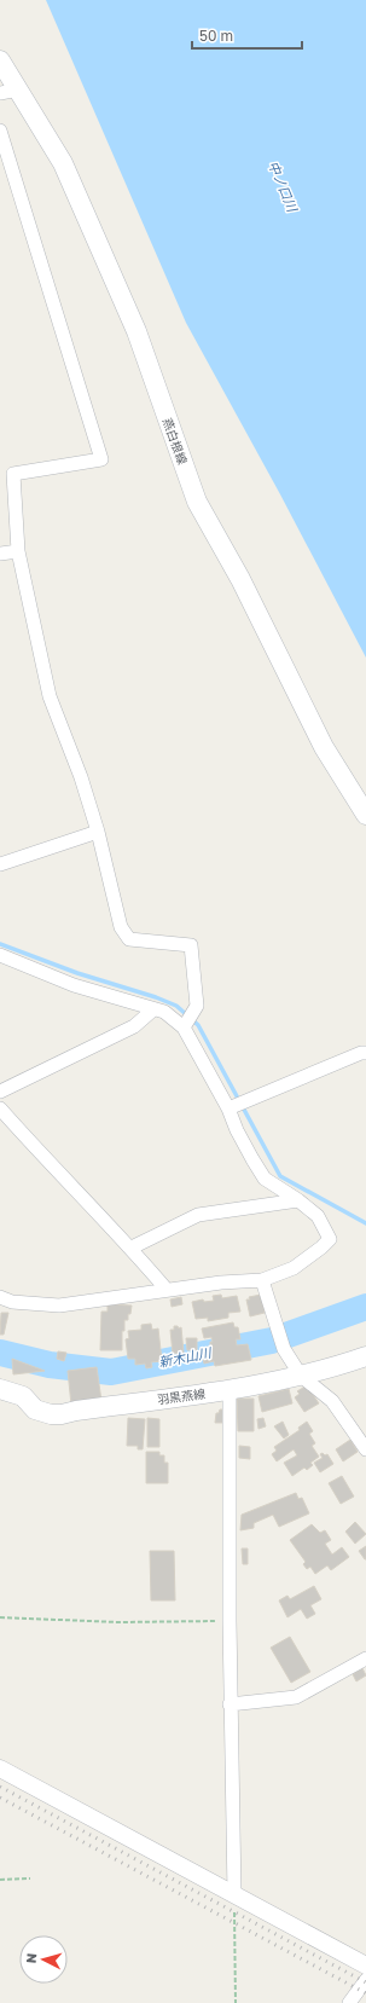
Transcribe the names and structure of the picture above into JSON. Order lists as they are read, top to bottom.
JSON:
{
  "streets": {
    "main road": ["燕白根線", "羽黒燕線"]
  },
  "water": ["中ノ口川", "新木山川"],
  "scale_bar": "50 m",
  "north": "left"
}
